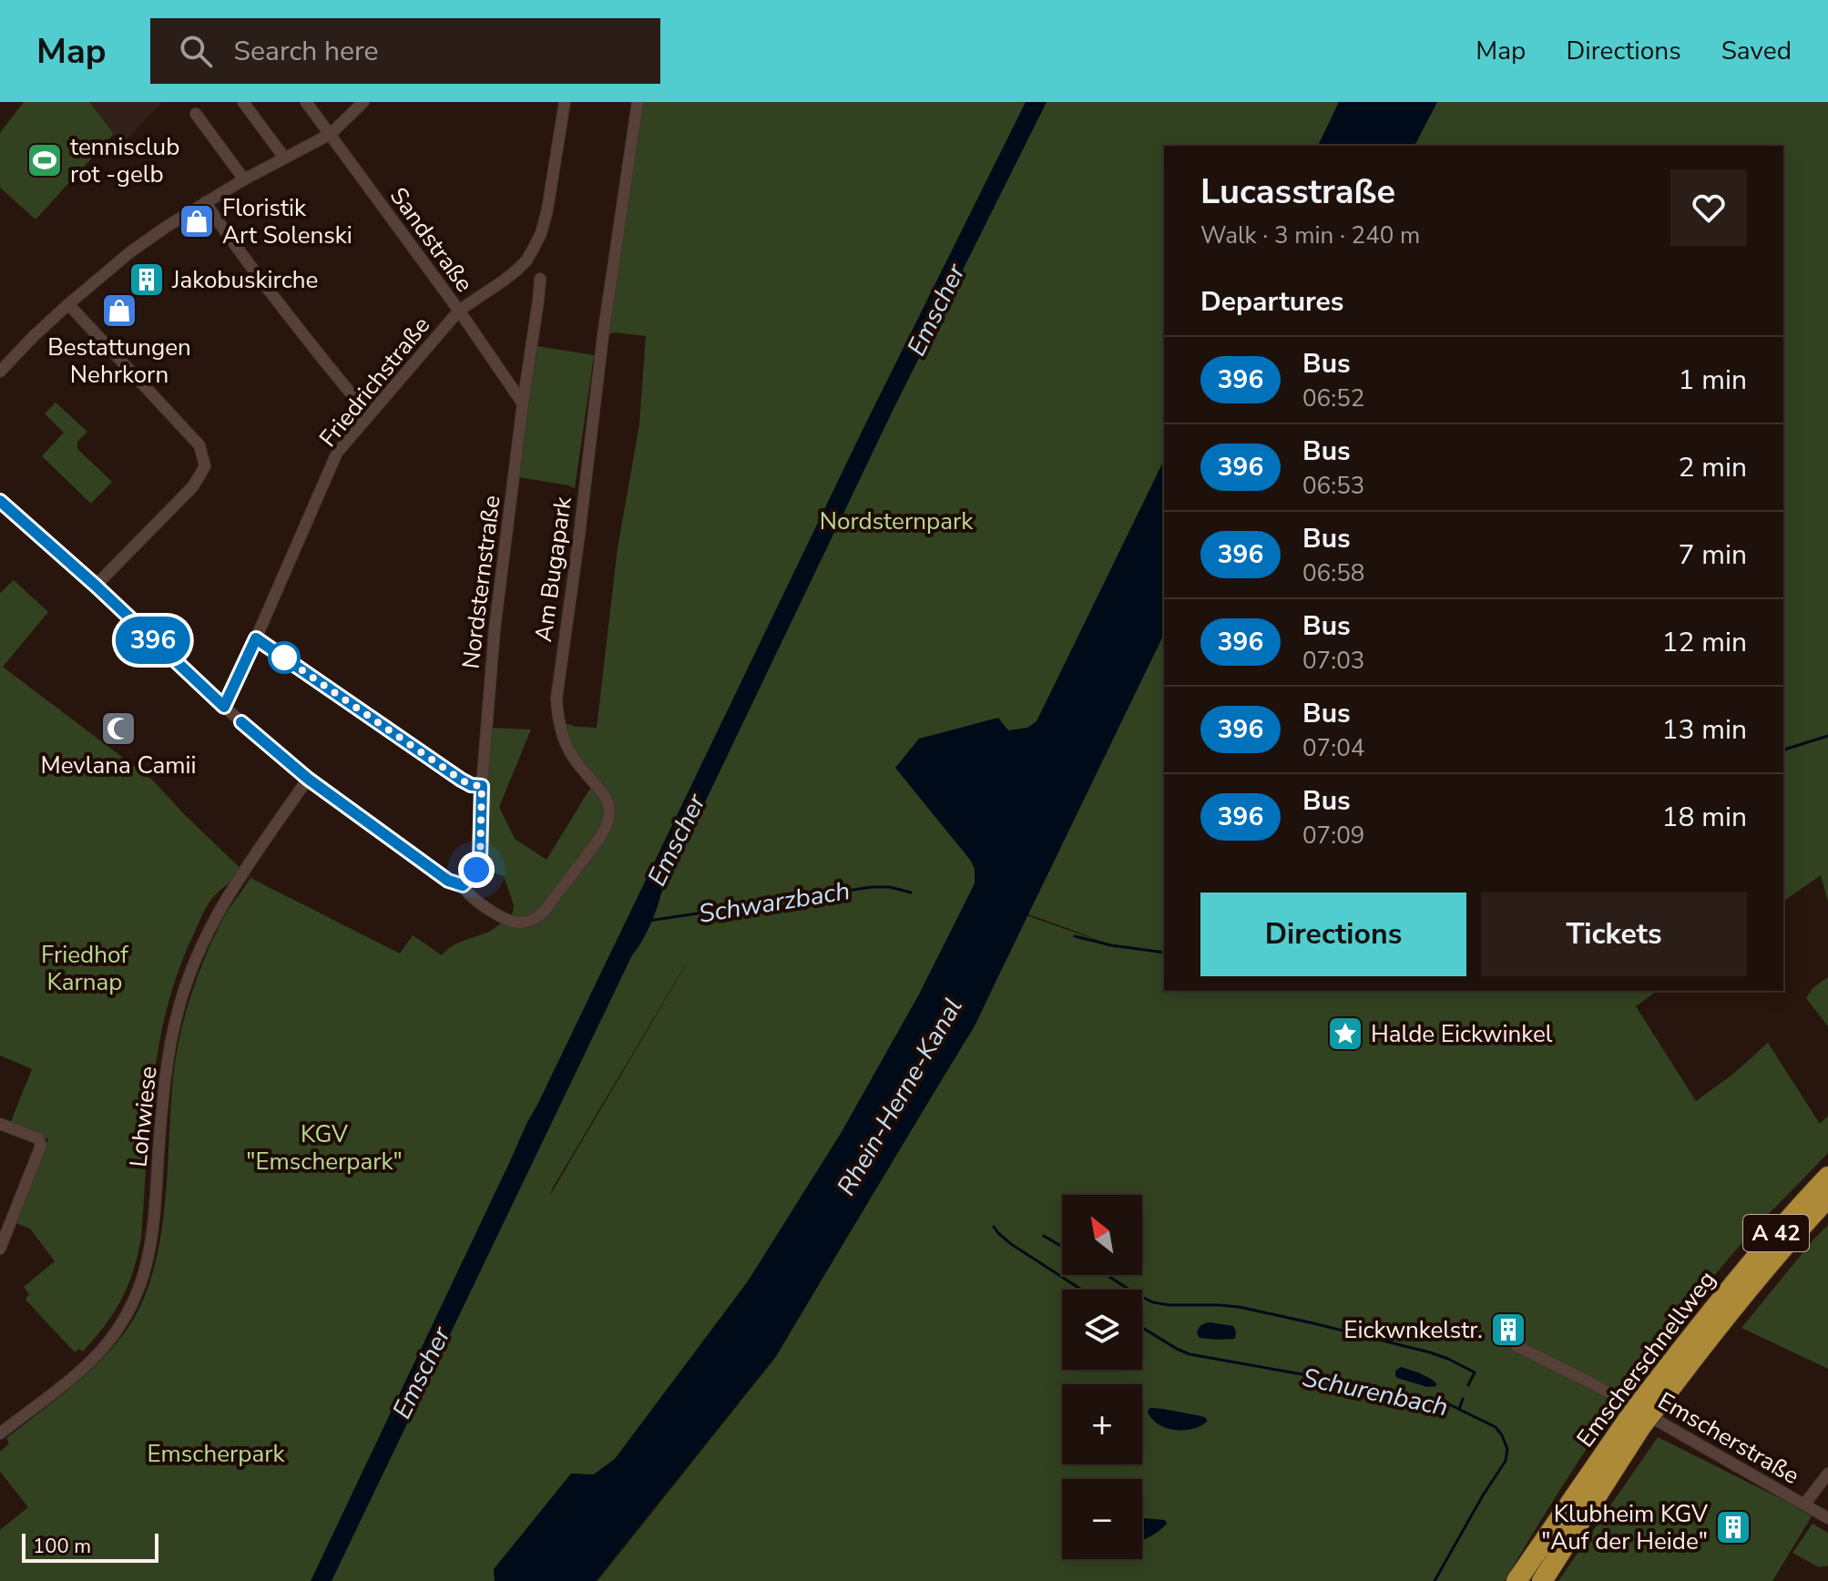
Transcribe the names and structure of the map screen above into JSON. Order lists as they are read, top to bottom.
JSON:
{
  "streets": {
    "highway": ["A 42", "Emscherschnellweg"],
    "street": [
      "Sandstraße",
      "Friedrichstraße",
      "Am Bugapark",
      "Nordsternstraße",
      "Lohwiese",
      "Emscherstraße"
    ]
  },
  "crossings": [
    ["Sandstraße", "Friedrichstraße"],
    ["Sandstraße", "Nordsternstraße"],
    ["Friedrichstraße", "Am Bugapark"],
    ["Am Bugapark", "Nordsternstraße"],
    ["Am Bugapark", "Lohwiese"]
  ],
  "water": [
    "Emscher",
    "Schwarzbach",
    "Rhein-Herne-Kanal",
    "Schurenbach"
  ],
  "parks": [
    "Nordsternpark",
    "Friedhof Karnap",
    "KGV \"Emscherpark\"",
    "Emscherpark"
  ],
  "places": {
    "sports": ["tennisclub rot -gelb"],
    "shop": ["Floristik Art Solenski", "Bestattungen Nehrkorn"],
    "building": ["Jakobuskirche", "Eickwnkelstr.", "Klubheim KGV \"Auf der Heide\""],
    "mosque": ["Mevlana Camii"],
    "place": ["Halde Eickwinkel"]
  },
  "lines": ["bus line 396"],
  "scale_bar": "100 m",
  "north": "top left",
  "page": {
    "header": "Map",
    "search": "Search here",
    "nav": ["Map", "Directions", "Saved"],
    "on_map": "396",
    "heading": [
      ["Lucasstraße", "Walk · 3 min · 240 m"],
      "Departures"
    ],
    "list": [
      {
        "mark": "396",
        "name": "Bus",
        "note": "06:52",
        "value": "1 min"
      },
      {
        "mark": "396",
        "name": "Bus",
        "note": "06:53",
        "value": "2 min"
      },
      {
        "mark": "396",
        "name": "Bus",
        "note": "06:58",
        "value": "7 min"
      },
      {
        "mark": "396",
        "name": "Bus",
        "note": "07:03",
        "value": "12 min"
      },
      {
        "mark": "396",
        "name": "Bus",
        "note": "07:04",
        "value": "13 min"
      },
      {
        "mark": "396",
        "name": "Bus",
        "note": "07:09",
        "value": "18 min"
      }
    ],
    "buttons": ["Directions", "Tickets"],
    "map_buttons": ["+", "−"],
    "scale": "100 m"
  }
}
